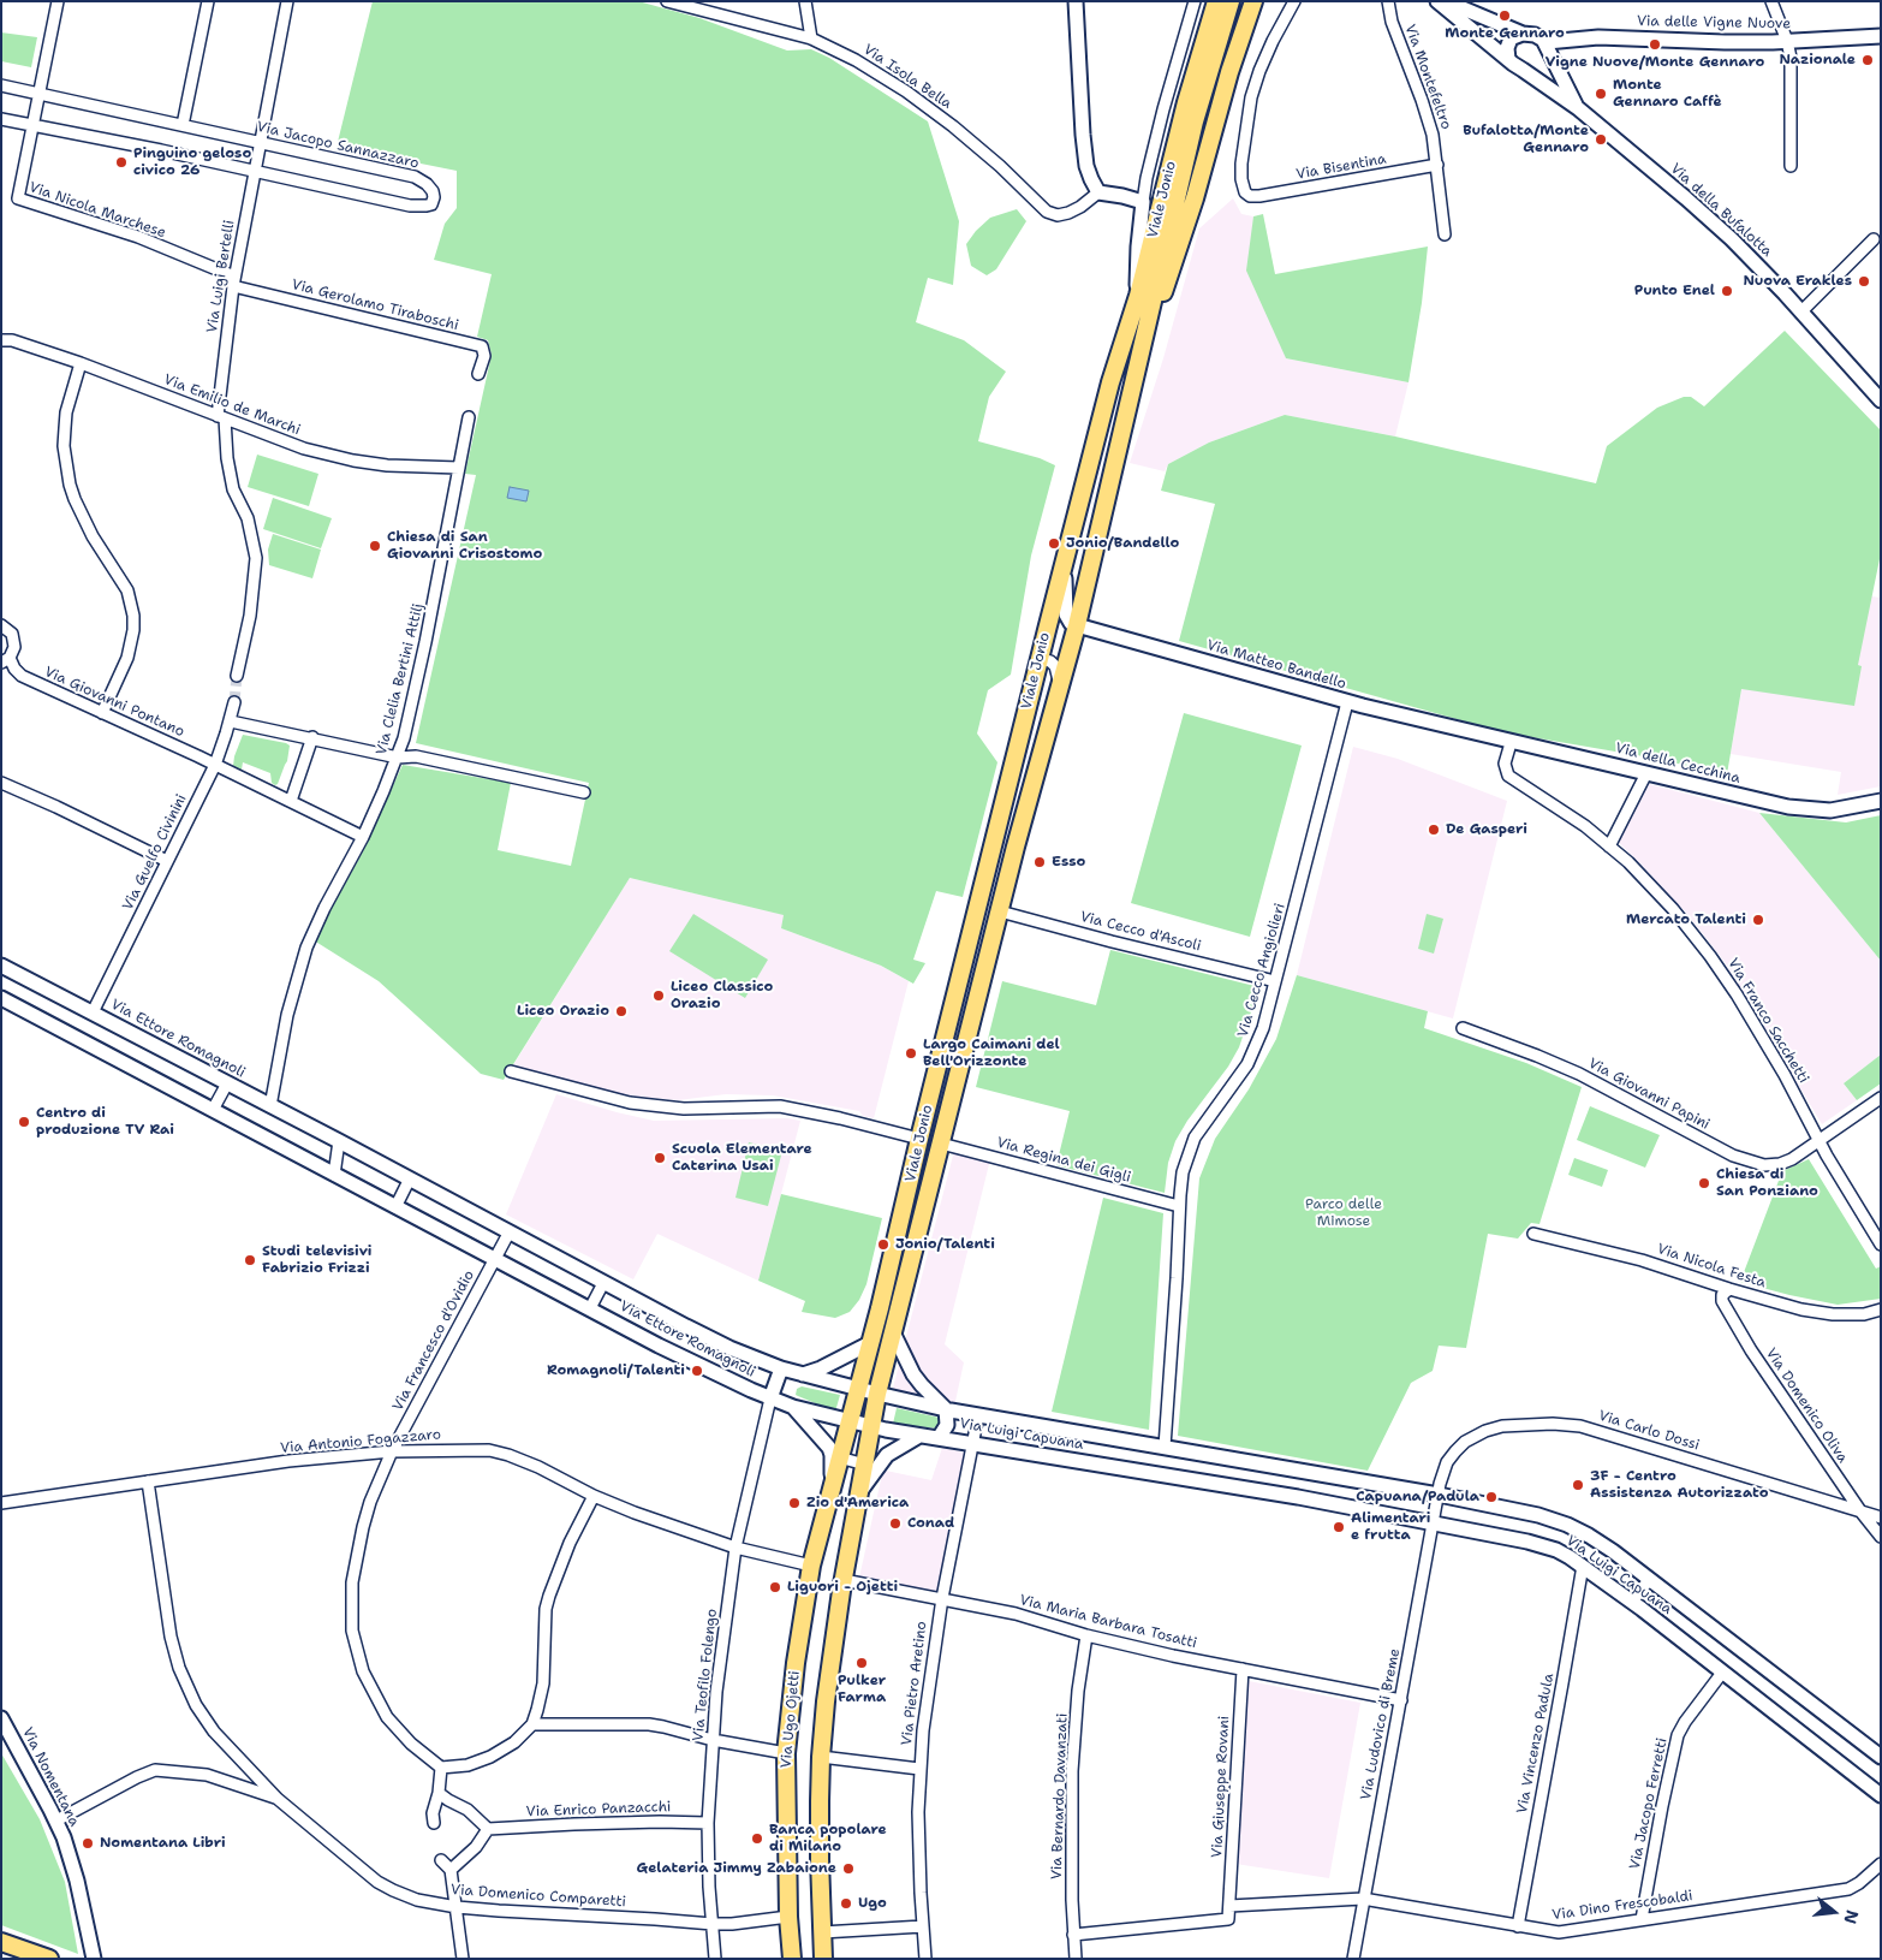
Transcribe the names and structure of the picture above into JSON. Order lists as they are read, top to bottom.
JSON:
{
  "streets": {
    "main road": ["Viale Jonio", "Via Ugo Ojetti"],
    "street": [
      "Via delle Vigne Nuove",
      "Via Isola Bella",
      "Via Montefeltro",
      "Via Jacopo Sannazzaro",
      "Via Bisentina",
      "Via Nicola Marchese",
      "Via della Bufalotta",
      "Via Luigi Bertelli",
      "Via Gerolamo Tiraboschi",
      "Via Emilio de Marchi",
      "Via Matteo Bandello",
      "Via Clelia Bertini Attilj",
      "Via Giovanni Pontano",
      "Via della Cecchina",
      "Via Guelfo Civinini",
      "Via Cecco d'Ascoli",
      "Via Cecco Angiolieri",
      "Via Franco Sacchetti",
      "Via Ettore Romagnoli",
      "Via Giovanni Papini",
      "Via Regina dei Gigli",
      "Via Nicola Festa",
      "Via Francesco d'Ovidio",
      "Via Domenico Oliva",
      "Via Carlo Dossi",
      "Via Luigi Capuana",
      "Via Antonio Fogazzaro",
      "Via Maria Barbara Tosatti",
      "Via Teofilo Folengo",
      "Via Pietro Aretino",
      "Via Ludovico di Breme",
      "Via Vincenzo Padula",
      "Via Nomentana",
      "Via Giuseppe Rovani",
      "Via Bernardo Davanzati",
      "Via Jacopo Ferretti",
      "Via Enrico Panzacchi",
      "Via Domenico Comparetti",
      "Via Dino Frescobaldi"
    ]
  },
  "crossings": [
    ["Via delle Vigne Nuove", "Via della Bufalotta"],
    ["Via Montefeltro", "Via Bisentina"],
    ["Via Jacopo Sannazzaro", "Via Nicola Marchese"],
    ["Via Jacopo Sannazzaro", "Via Luigi Bertelli"],
    ["Viale Jonio", "Via Matteo Bandello"],
    ["Viale Jonio", "Via Cecco d'Ascoli"],
    ["Viale Jonio", "Via Ettore Romagnoli"],
    ["Viale Jonio", "Via Regina dei Gigli"],
    ["Viale Jonio", "Via Ugo Ojetti"],
    ["Via Nicola Marchese", "Via Luigi Bertelli"],
    ["Via Nicola Marchese", "Via Gerolamo Tiraboschi"],
    ["Via Luigi Bertelli", "Via Gerolamo Tiraboschi"],
    ["Via Luigi Bertelli", "Via Emilio de Marchi"],
    ["Via Emilio de Marchi", "Via Clelia Bertini Attilj"],
    ["Via Matteo Bandello", "Via della Cecchina"],
    ["Via Matteo Bandello", "Via Cecco Angiolieri"],
    ["Via Clelia Bertini Attilj", "Via Giovanni Pontano"],
    ["Via Clelia Bertini Attilj", "Via Ettore Romagnoli"],
    ["Via Giovanni Pontano", "Via Guelfo Civinini"],
    ["Via della Cecchina", "Via Franco Sacchetti"],
    ["Via Guelfo Civinini", "Via Ettore Romagnoli"],
    ["Via Cecco d'Ascoli", "Via Cecco Angiolieri"],
    ["Via Cecco Angiolieri", "Via Regina dei Gigli"],
    ["Via Cecco Angiolieri", "Via Luigi Capuana"],
    ["Via Franco Sacchetti", "Via Giovanni Papini"],
    ["Via Ettore Romagnoli", "Via Francesco d'Ovidio"],
    ["Via Ettore Romagnoli", "Via Luigi Capuana"],
    ["Via Ettore Romagnoli", "Via Teofilo Folengo"],
    ["Via Ettore Romagnoli", "Via Ugo Ojetti"],
    ["Via Nicola Festa", "Via Domenico Oliva"],
    ["Via Francesco d'Ovidio", "Via Antonio Fogazzaro"],
    ["Via Domenico Oliva", "Via Carlo Dossi"],
    ["Via Carlo Dossi", "Via Luigi Capuana"],
    ["Via Carlo Dossi", "Via Ludovico di Breme"],
    ["Via Luigi Capuana", "Via Pietro Aretino"],
    ["Via Luigi Capuana", "Via Ludovico di Breme"],
    ["Via Luigi Capuana", "Via Vincenzo Padula"],
    ["Via Luigi Capuana", "Via Jacopo Ferretti"],
    ["Via Antonio Fogazzaro", "Via Teofilo Folengo"],
    ["Via Antonio Fogazzaro", "Via Ugo Ojetti"],
    ["Via Antonio Fogazzaro", "Via Domenico Comparetti"],
    ["Via Maria Barbara Tosatti", "Via Pietro Aretino"],
    ["Via Maria Barbara Tosatti", "Via Ludovico di Breme"],
    ["Via Maria Barbara Tosatti", "Via Giuseppe Rovani"],
    ["Via Maria Barbara Tosatti", "Via Bernardo Davanzati"],
    ["Via Teofilo Folengo", "Via Enrico Panzacchi"],
    ["Via Teofilo Folengo", "Via Domenico Comparetti"],
    ["Via Ugo Ojetti", "Via Domenico Comparetti"],
    ["Via Ludovico di Breme", "Via Dino Frescobaldi"],
    ["Via Vincenzo Padula", "Via Dino Frescobaldi"],
    ["Via Giuseppe Rovani", "Via Bernardo Davanzati"],
    ["Via Giuseppe Rovani", "Via Dino Frescobaldi"],
    ["Via Jacopo Ferretti", "Via Dino Frescobaldi"]
  ],
  "parks": ["Parco delle Mimose"],
  "places": [
    "Monte Gennaro",
    "Vigne Nuove/Monte Gennaro",
    "Nazionale",
    "Monte Gennaro Caffè",
    "Bufalotta/Monte Gennaro",
    "Pinguino geloso civico 26",
    "Nuova Erakles",
    "Punto Enel",
    "Jonio/Bandello",
    "Chiesa di San Giovanni Crisostomo",
    "De Gasperi",
    "Esso",
    "Mercato Talenti",
    "Liceo Classico Orazio",
    "Liceo Orazio",
    "Largo Caimani del Bell'Orizzonte",
    "Centro di produzione TV Rai",
    "Scuola Elementare Caterina Usai",
    "Chiesa di San Ponziano",
    "Jonio/Talenti",
    "Studi televisivi Fabrizio Frizzi",
    "Romagnoli/Talenti",
    "3F - Centro Assistenza Autorizzato",
    "Capuana/Padula",
    "Zio d'America",
    "Conad",
    "Alimentari e frutta",
    "Liguori - Ojetti",
    "Pulker Farma",
    "Banca popolare di Milano",
    "Nomentana Libri",
    "Gelateria Jimmy Zabaione",
    "Ugo"
  ],
  "north": "right"
}
